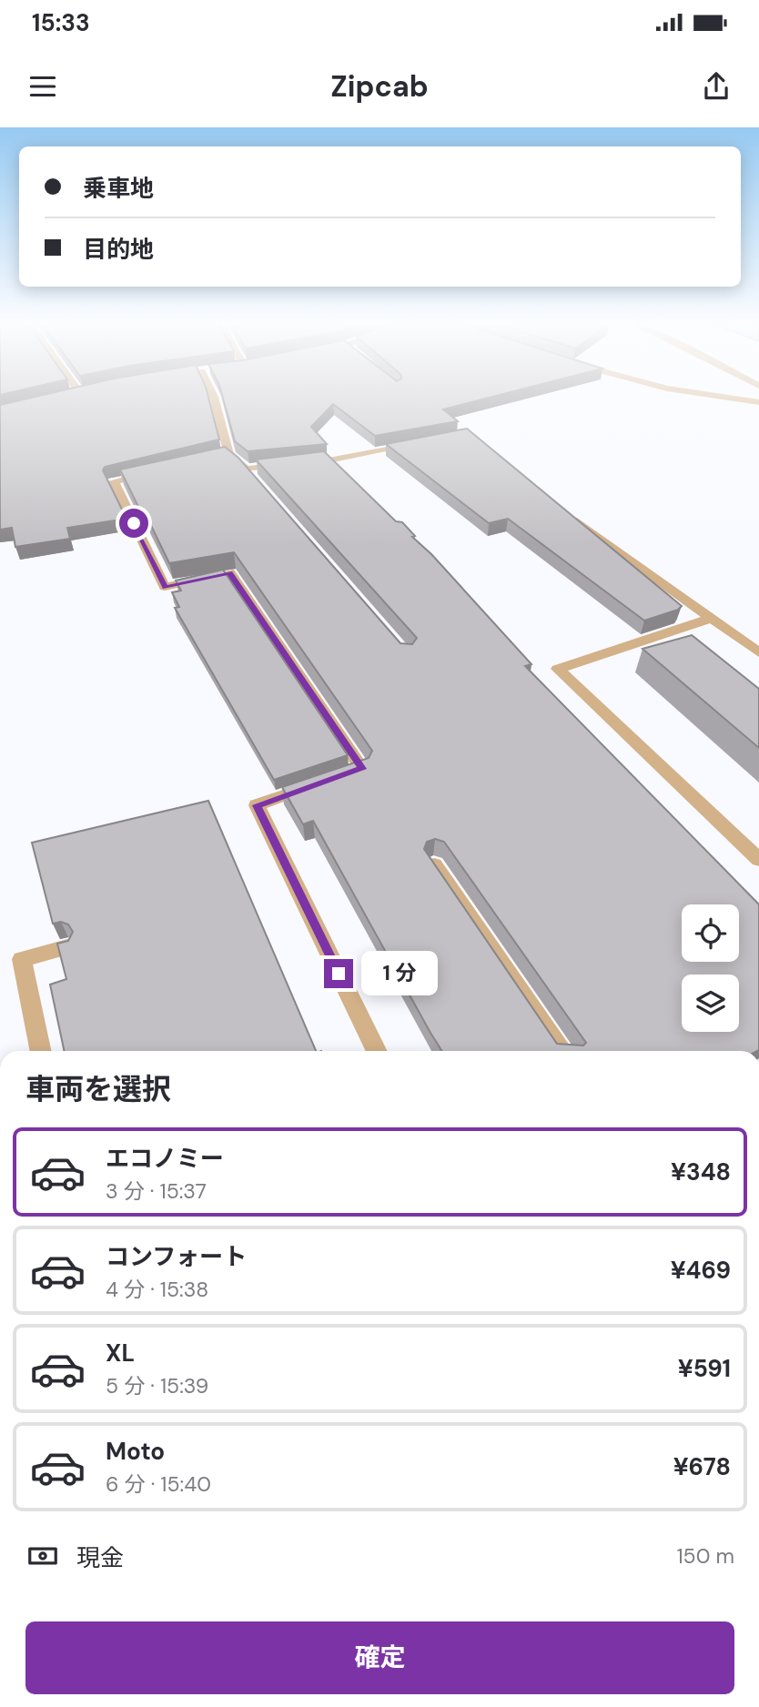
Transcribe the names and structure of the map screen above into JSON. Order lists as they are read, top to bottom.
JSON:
{
  "page": {
    "status": "15:33",
    "header": "Zipcab",
    "banner": ["乗車地", "目的地"],
    "bubble": "1 分",
    "heading": "車両を選択",
    "list": [
      {
        "name": "エコノミー",
        "note": "3 分 · 15:37",
        "value": "¥348"
      },
      {
        "name": "コンフォート",
        "note": "4 分 · 15:38",
        "value": "¥469"
      },
      {
        "name": "XL",
        "note": "5 分 · 15:39",
        "value": "¥591"
      },
      {
        "name": "Moto",
        "note": "6 分 · 15:40",
        "value": "¥678"
      }
    ],
    "pay": ["現金", "150 m"],
    "buttons": "確定"
  }
}
